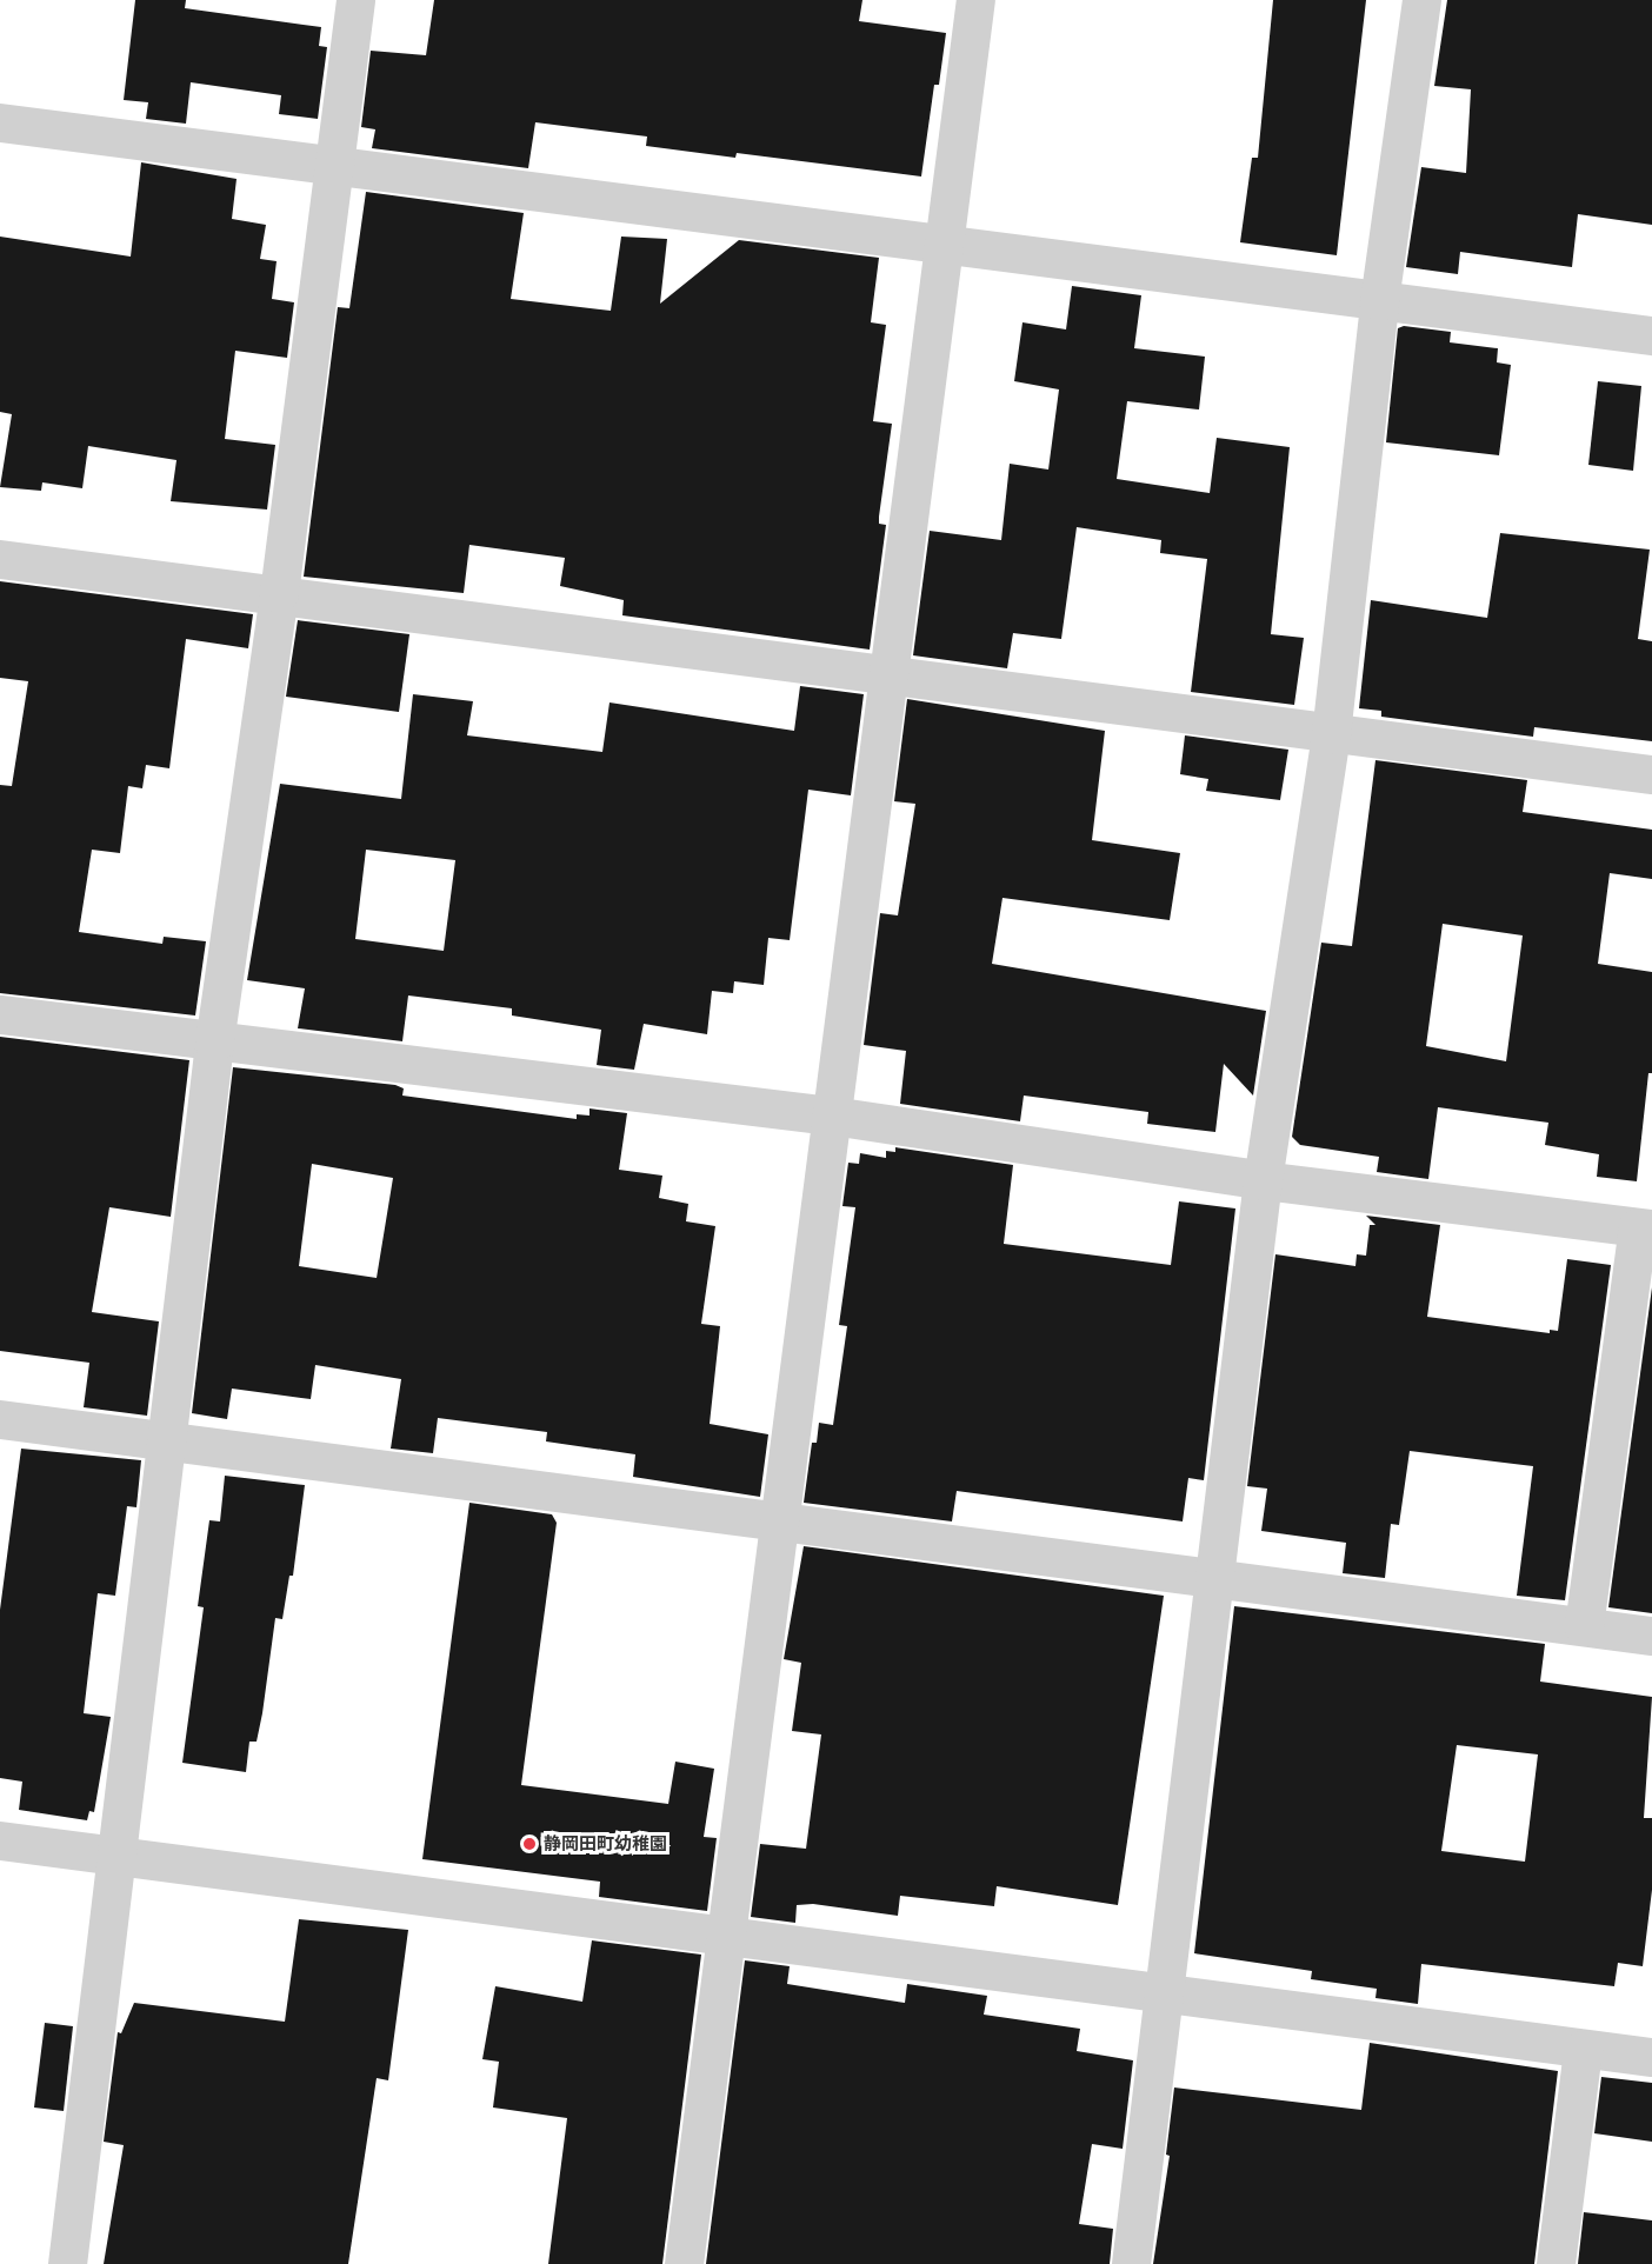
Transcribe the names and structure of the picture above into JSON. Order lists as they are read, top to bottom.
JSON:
{
  "places": ["静岡田町幼稚園"]
}
